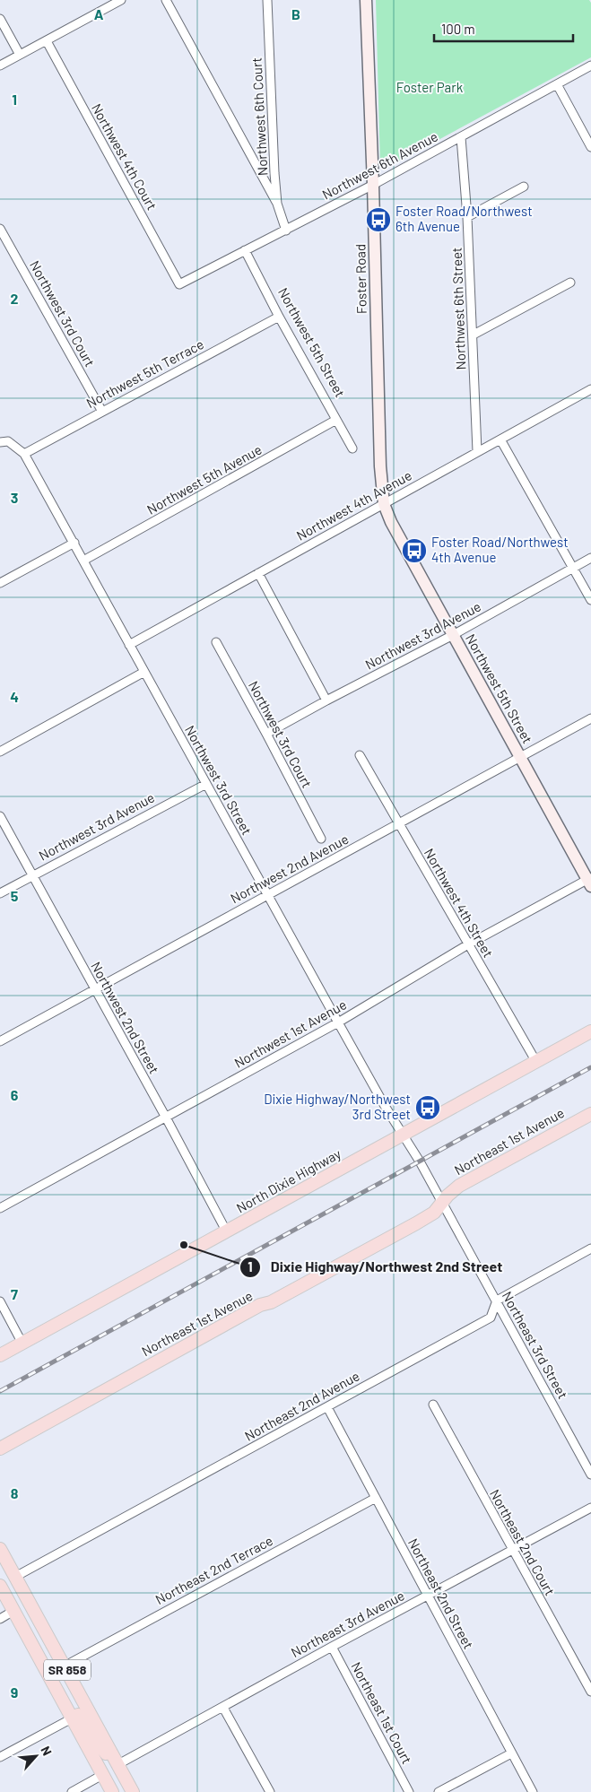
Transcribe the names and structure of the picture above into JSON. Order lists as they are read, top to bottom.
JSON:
{
  "streets": {
    "main road": ["Northeast 1st Avenue", "North Dixie Highway", "SR 858"],
    "street": [
      "Northwest 6th Court",
      "Northwest 4th Court",
      "Northwest 6th Avenue",
      "Foster Road",
      "Northwest 6th Street",
      "Northwest 3rd Court",
      "Northwest 5th Street",
      "Northwest 5th Terrace",
      "Northwest 5th Avenue",
      "Northwest 4th Avenue",
      "Northwest 3rd Avenue",
      "Northwest 3rd Street",
      "Northwest 2nd Avenue",
      "Northwest 4th Street",
      "Northwest 2nd Street",
      "Northwest 1st Avenue",
      "Northeast 3rd Street",
      "Northeast 2nd Avenue",
      "Northeast 2nd Court",
      "Northeast 2nd Terrace",
      "Northeast 2nd Street",
      "Northeast 3rd Avenue",
      "Northeast 1st Court"
    ]
  },
  "crossings": [
    ["Northwest 6th Court", "Northwest 6th Avenue"],
    ["Northwest 4th Court", "Northwest 6th Avenue"],
    ["Northwest 6th Avenue", "Foster Road"],
    ["Northwest 6th Avenue", "Northwest 6th Street"],
    ["Northwest 6th Avenue", "Northwest 5th Street"],
    ["Foster Road", "Northwest 5th Street"],
    ["Foster Road", "Northwest 4th Avenue"],
    ["Northwest 6th Street", "Northwest 4th Avenue"],
    ["Northwest 3rd Court", "Northwest 5th Terrace"],
    ["Northwest 3rd Court", "Northwest 3rd Avenue"],
    ["Northwest 5th Street", "Northwest 5th Terrace"],
    ["Northwest 5th Street", "Northwest 5th Avenue"],
    ["Northwest 5th Street", "Northwest 4th Avenue"],
    ["Northwest 5th Street", "Northwest 3rd Avenue"],
    ["Northwest 5th Street", "Northwest 2nd Avenue"],
    ["Northwest 5th Street", "Northwest 1st Avenue"],
    ["Northwest 5th Terrace", "Northwest 3rd Street"],
    ["Northwest 5th Avenue", "Northwest 3rd Street"],
    ["Northwest 4th Avenue", "Northwest 3rd Street"],
    ["Northwest 3rd Avenue", "Northwest 3rd Street"],
    ["Northwest 3rd Avenue", "Northwest 2nd Street"],
    ["Northwest 3rd Street", "Northwest 2nd Avenue"],
    ["Northwest 3rd Street", "Northwest 1st Avenue"],
    ["Northwest 3rd Street", "North Dixie Highway"],
    ["Northwest 3rd Street", "Northeast 3rd Street"],
    ["Northwest 2nd Avenue", "Northwest 4th Street"],
    ["Northwest 2nd Avenue", "Northwest 2nd Street"],
    ["Northwest 4th Street", "Northwest 1st Avenue"],
    ["Northwest 4th Street", "North Dixie Highway"],
    ["Northwest 2nd Street", "Northwest 1st Avenue"],
    ["Northwest 2nd Street", "North Dixie Highway"],
    ["Northeast 1st Avenue", "Northeast 3rd Street"],
    ["North Dixie Highway", "Northeast 3rd Street"],
    ["Northeast 3rd Street", "Northeast 2nd Avenue"],
    ["Northeast 2nd Avenue", "Northeast 2nd Street"],
    ["Northeast 2nd Avenue", "SR 858"],
    ["Northeast 2nd Court", "Northeast 3rd Avenue"],
    ["Northeast 2nd Terrace", "Northeast 2nd Street"],
    ["Northeast 2nd Terrace", "SR 858"],
    ["Northeast 2nd Street", "Northeast 3rd Avenue"],
    ["Northeast 3rd Avenue", "SR 858"],
    ["Northeast 3rd Avenue", "Northeast 1st Court"]
  ],
  "parks": ["Foster Park"],
  "places": {
    "bus stop": ["Foster Road/Northwest 6th Avenue", "Foster Road/Northwest 4th Avenue", "Dixie Highway/Northwest 3rd Street"],
    "other": ["Dixie Highway/Northwest 2nd Street"]
  },
  "scale_bar": "100 m",
  "north": "top right",
  "grid": {
    "columns": ["A", "B"],
    "rows": [
      "1",
      "2",
      "3",
      "4",
      "5",
      "6",
      "7",
      "8",
      "9"
    ]
  }
}
